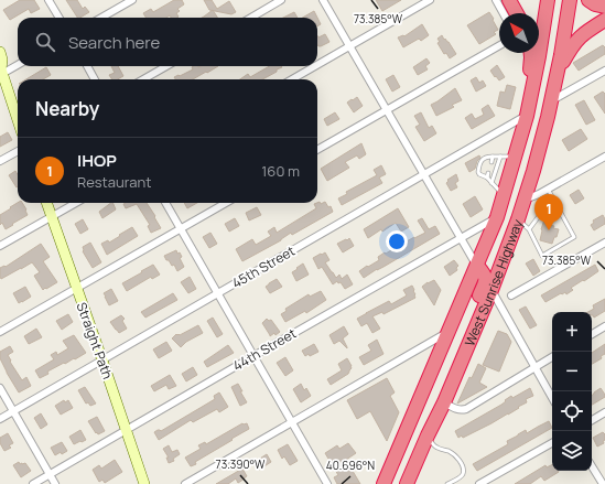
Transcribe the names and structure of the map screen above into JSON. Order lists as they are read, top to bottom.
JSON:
{
  "streets": {
    "highway": ["West Sunrise Highway"],
    "main road": ["Straight Path"],
    "street": ["45th Street", "44th Street"]
  },
  "crossings": [
    ["45th Street", "West Sunrise Highway"],
    ["45th Street", "Straight Path"],
    ["West Sunrise Highway", "44th Street"],
    ["Straight Path", "44th Street"]
  ],
  "north": "top left",
  "page": {
    "search": "Search here",
    "heading": "Nearby",
    "list": [
      {
        "mark": "1",
        "name": "IHOP",
        "note": "Restaurant",
        "value": "160 m"
      }
    ],
    "pins": "1",
    "map_buttons": ["+", "−"]
  },
  "coordinates": ["73.385°W", "73.390°W", "40.696°N"]
}
